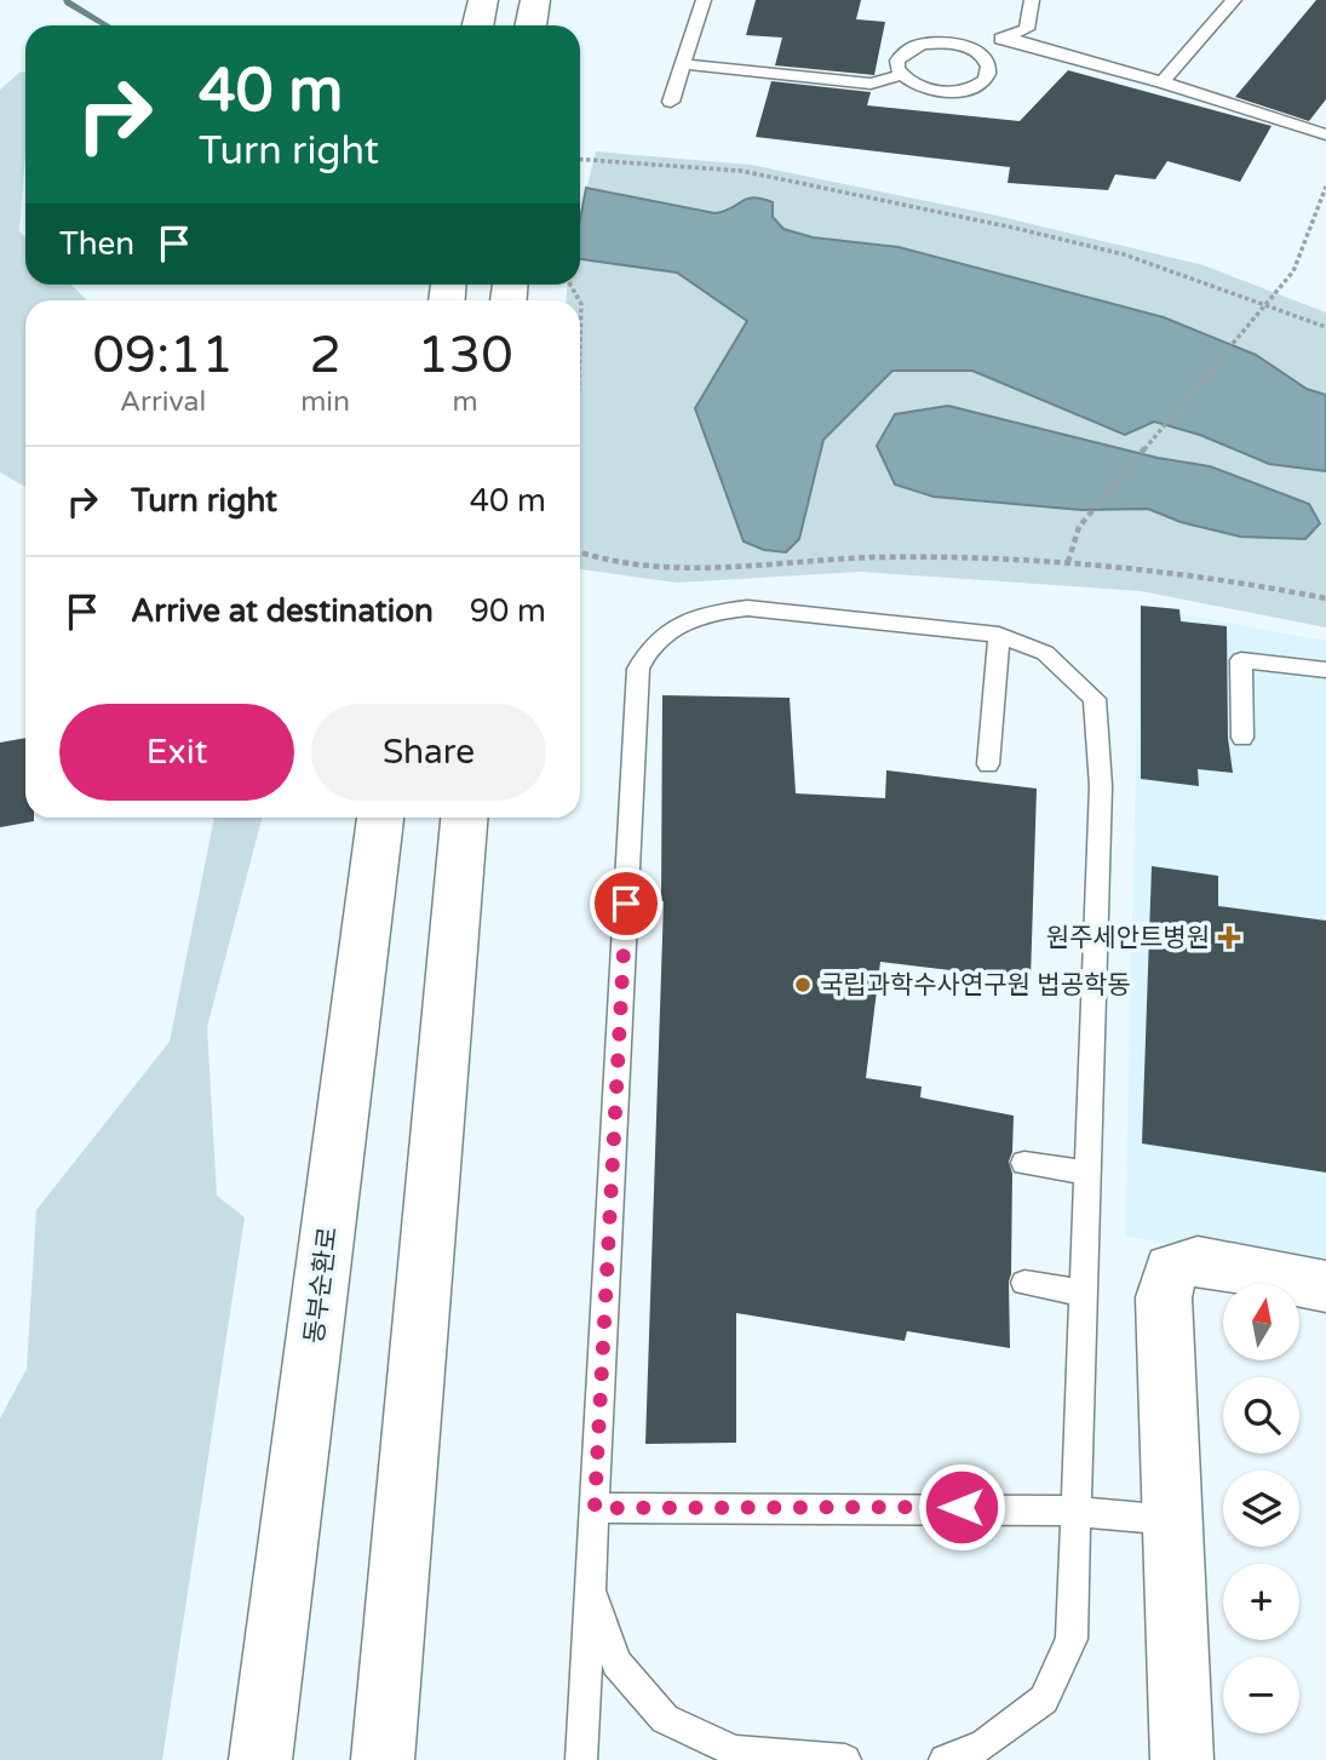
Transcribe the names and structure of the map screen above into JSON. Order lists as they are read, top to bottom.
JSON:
{
  "streets": {
    "street": ["동부순환로"]
  },
  "places": {
    "health": ["원주세안트병원"],
    "other": ["국립과학수사연구원 법공학동"]
  },
  "north": "top",
  "page": {
    "turn": ["40 m", "Turn right"],
    "then": "Then",
    "eta": [
      "09:11",
      "Arrival",
      "2",
      "min",
      "130",
      "m"
    ],
    "list": [
      {
        "name": "Turn right",
        "value": "40 m"
      },
      {
        "name": "Arrive at destination",
        "value": "90 m"
      }
    ],
    "buttons": ["Exit", "Share"],
    "map_buttons": ["+", "−"]
  }
}
